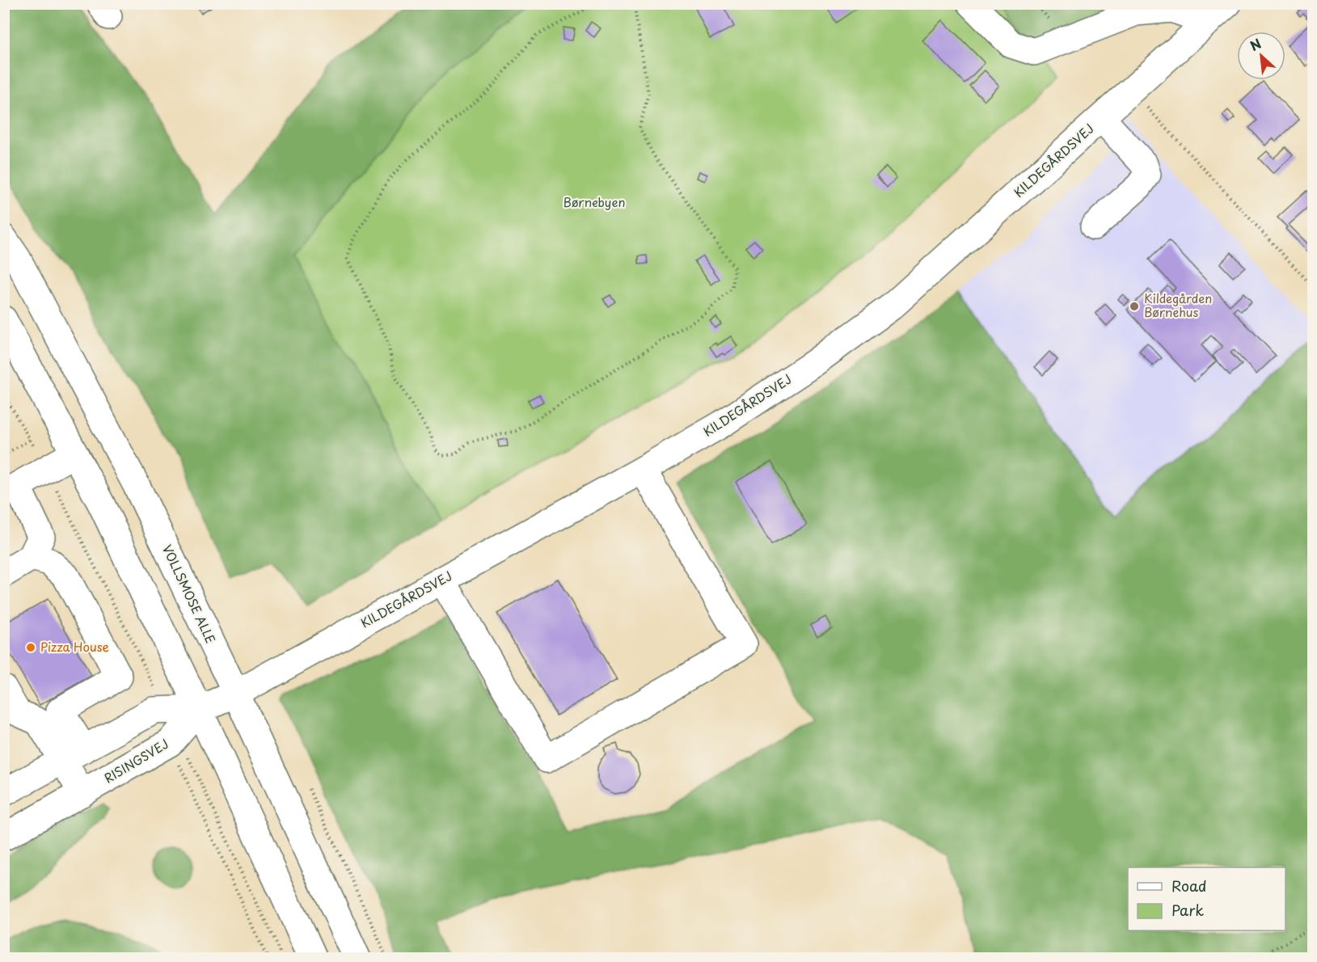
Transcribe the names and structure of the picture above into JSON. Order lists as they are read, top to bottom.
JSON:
{
  "streets": {
    "street": ["KILDEGÅRDSVEJ", "VOLLSMOSE ALLE", "RISINGSVEJ"]
  },
  "crossings": [
    ["KILDEGÅRDSVEJ", "VOLLSMOSE ALLE"],
    ["KILDEGÅRDSVEJ", "RISINGSVEJ"]
  ],
  "parks": ["Børnebyen"],
  "places": ["Kildegården Børnehus", "Pizza House"],
  "legend": ["Road", "Park"],
  "north": "top left"
}
